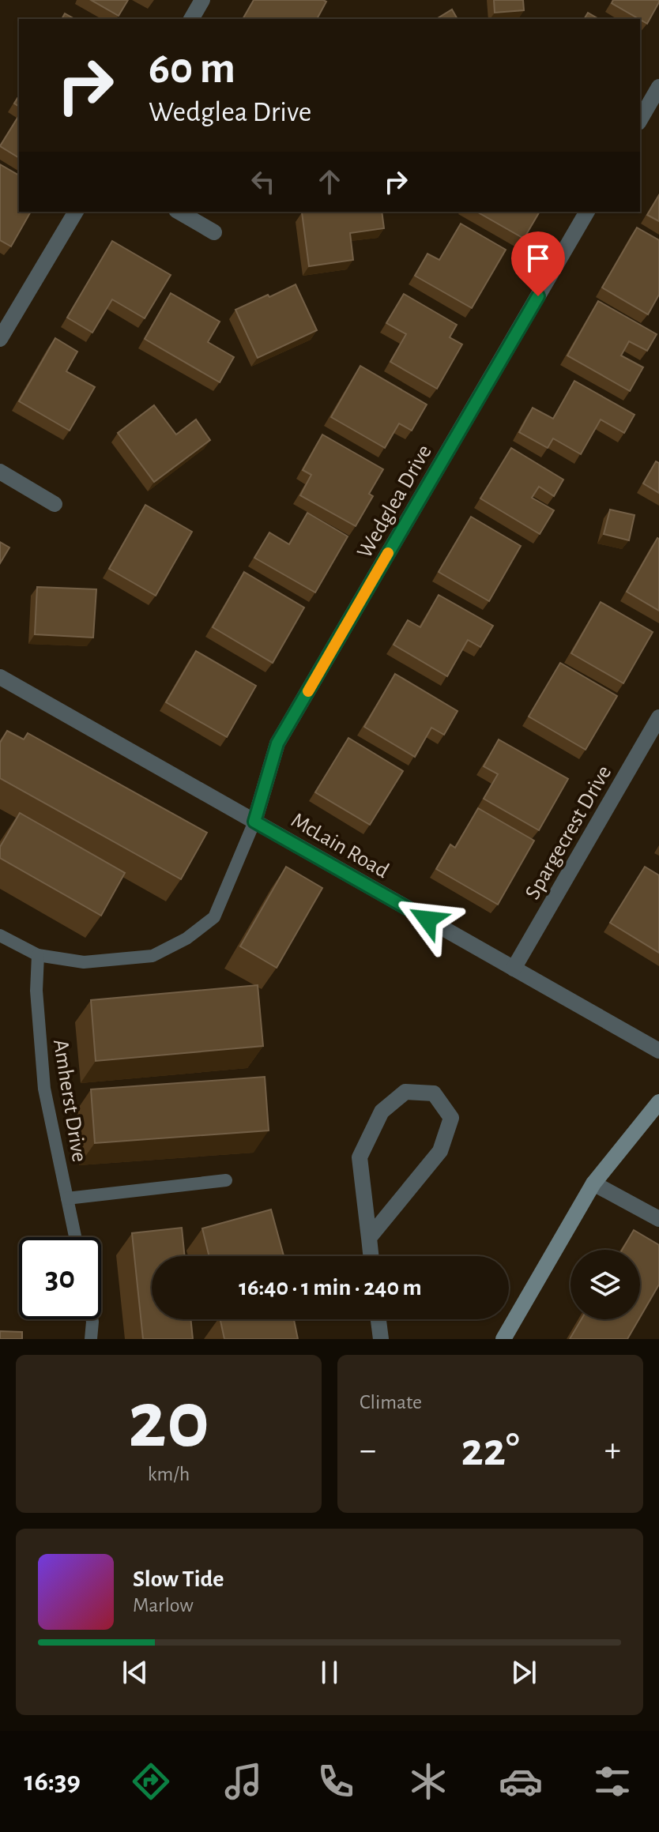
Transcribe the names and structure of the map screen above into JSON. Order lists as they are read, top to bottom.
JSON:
{
  "streets": {
    "street": ["Wedglea Drive", "Spargecrest Drive", "McLain Road"],
    "lane": ["Amherst Drive"]
  },
  "crossings": [
    ["Wedglea Drive", "McLain Road"],
    ["Spargecrest Drive", "McLain Road"]
  ],
  "page": {
    "turn": ["60 m", "Wedglea Drive"],
    "limit": "30",
    "trip": "16:40 · 1 min · 240 m",
    "tile": [
      ["20", "km/h"],
      "Climate"
    ],
    "heat": ["−", "22°", "+"],
    "song": ["Slow Tide", "Marlow"],
    "tabs": "16:39"
  }
}
